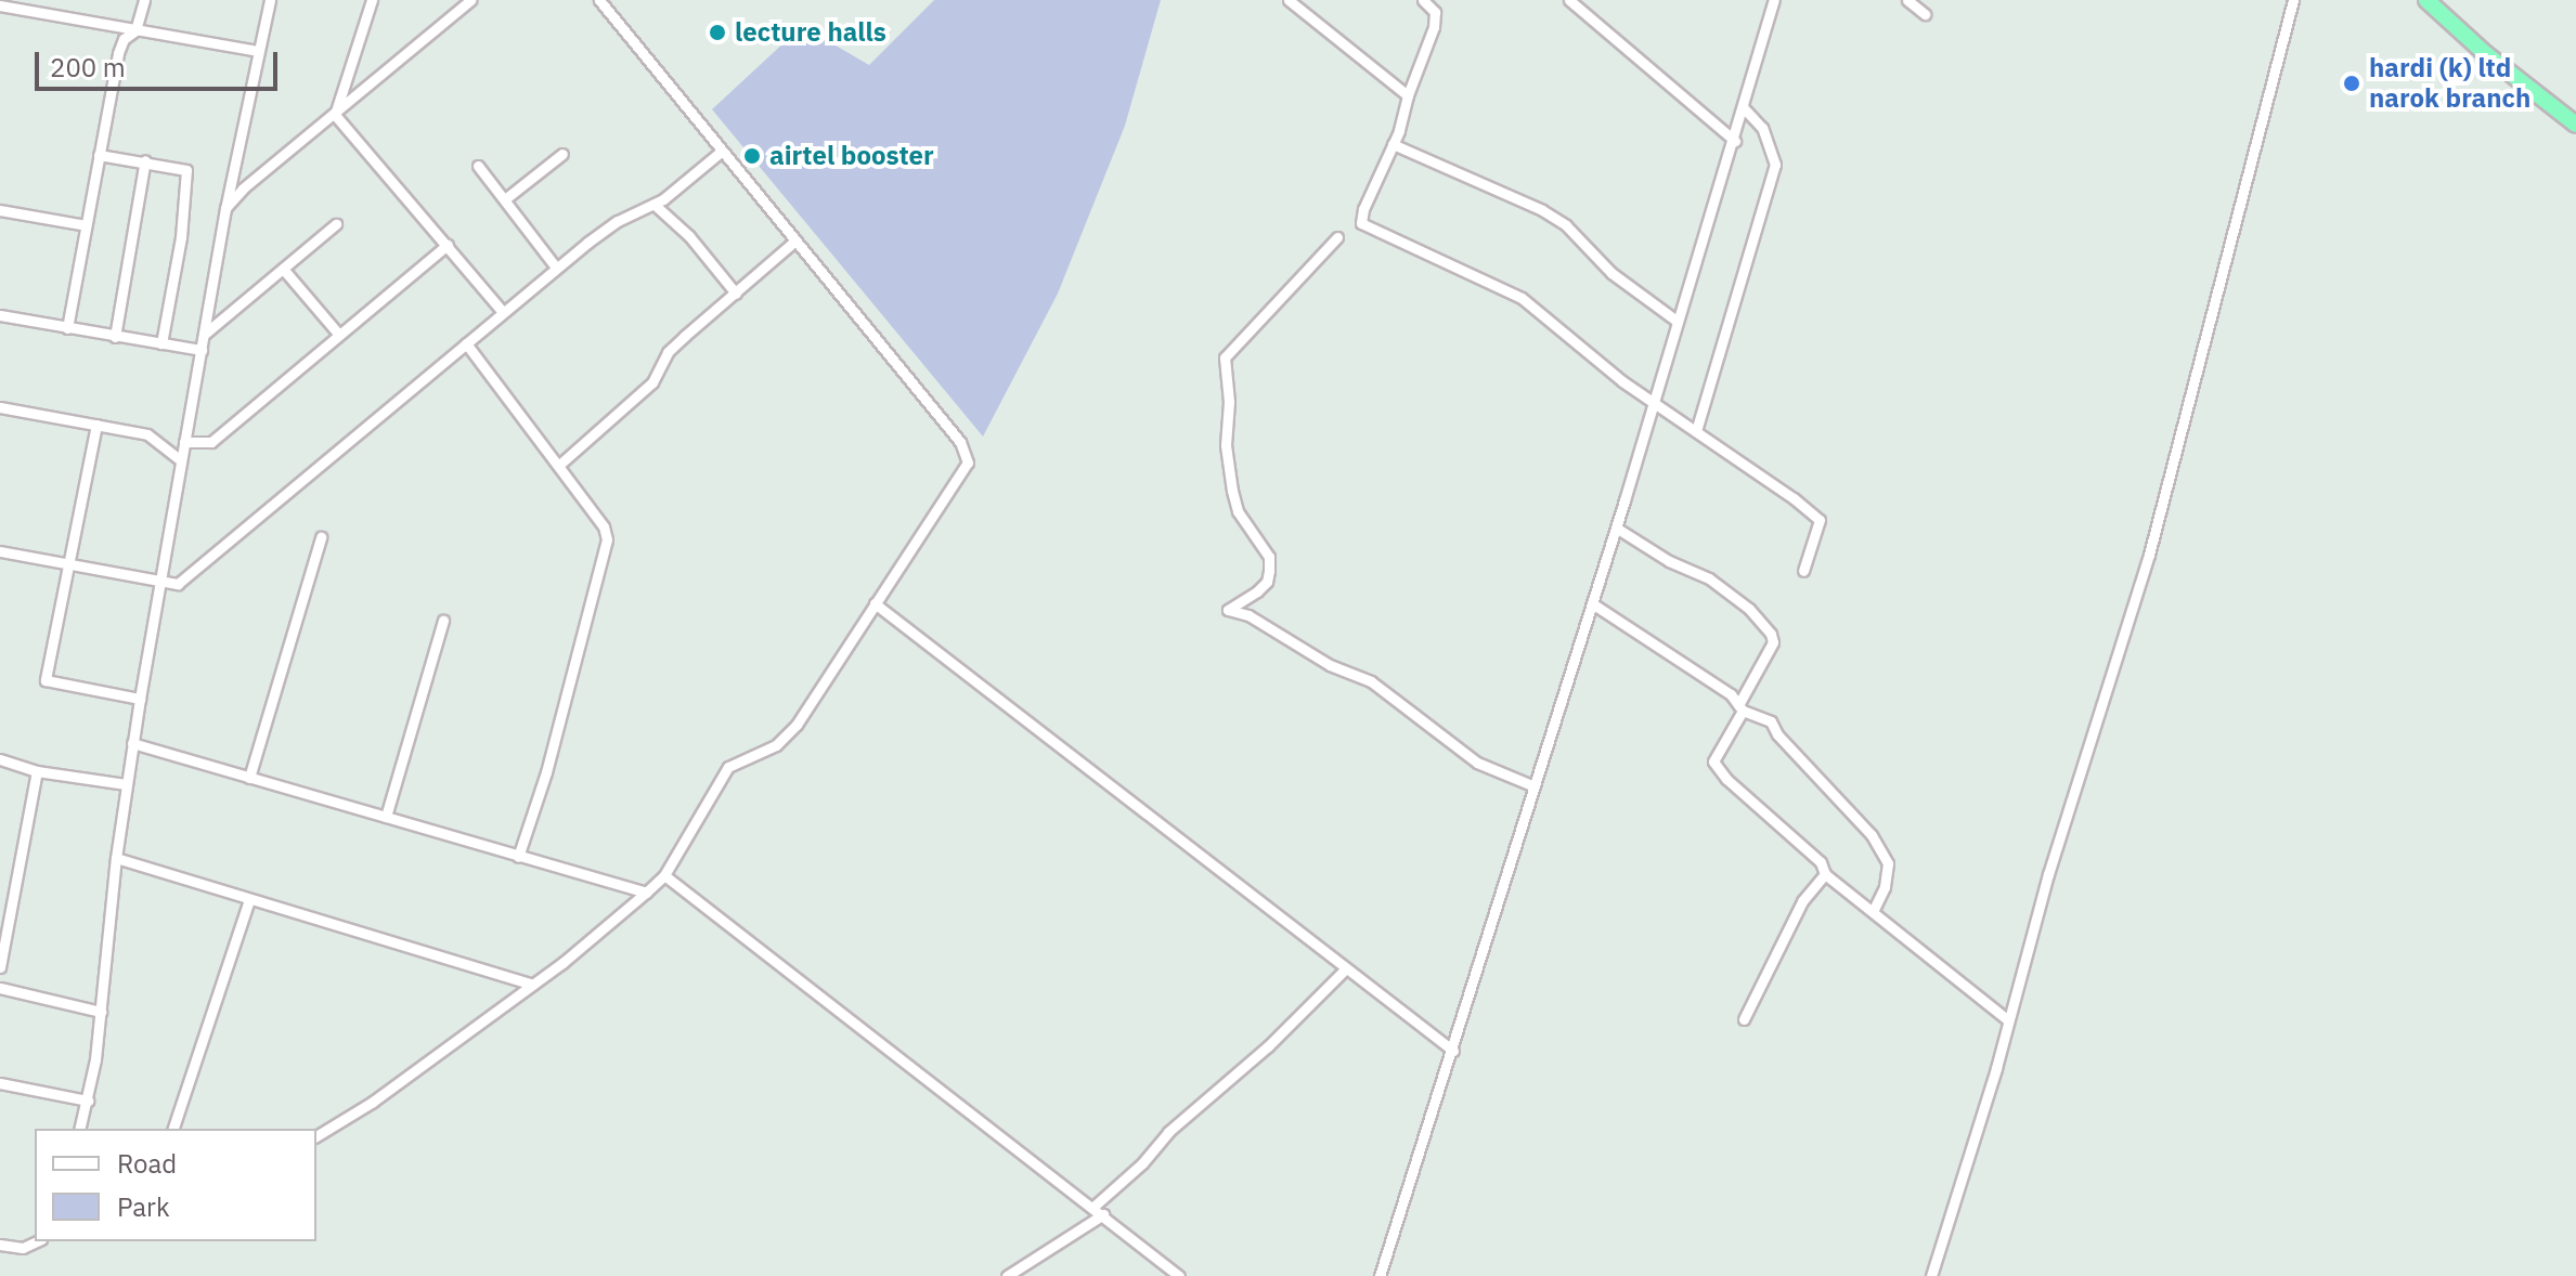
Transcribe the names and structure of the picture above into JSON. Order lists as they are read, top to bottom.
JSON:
{
  "places": ["lecture halls", "hardi (k) ltd narok branch", "airtel booster"],
  "legend": ["Road", "Park"],
  "scale_bar": "200 m"
}
